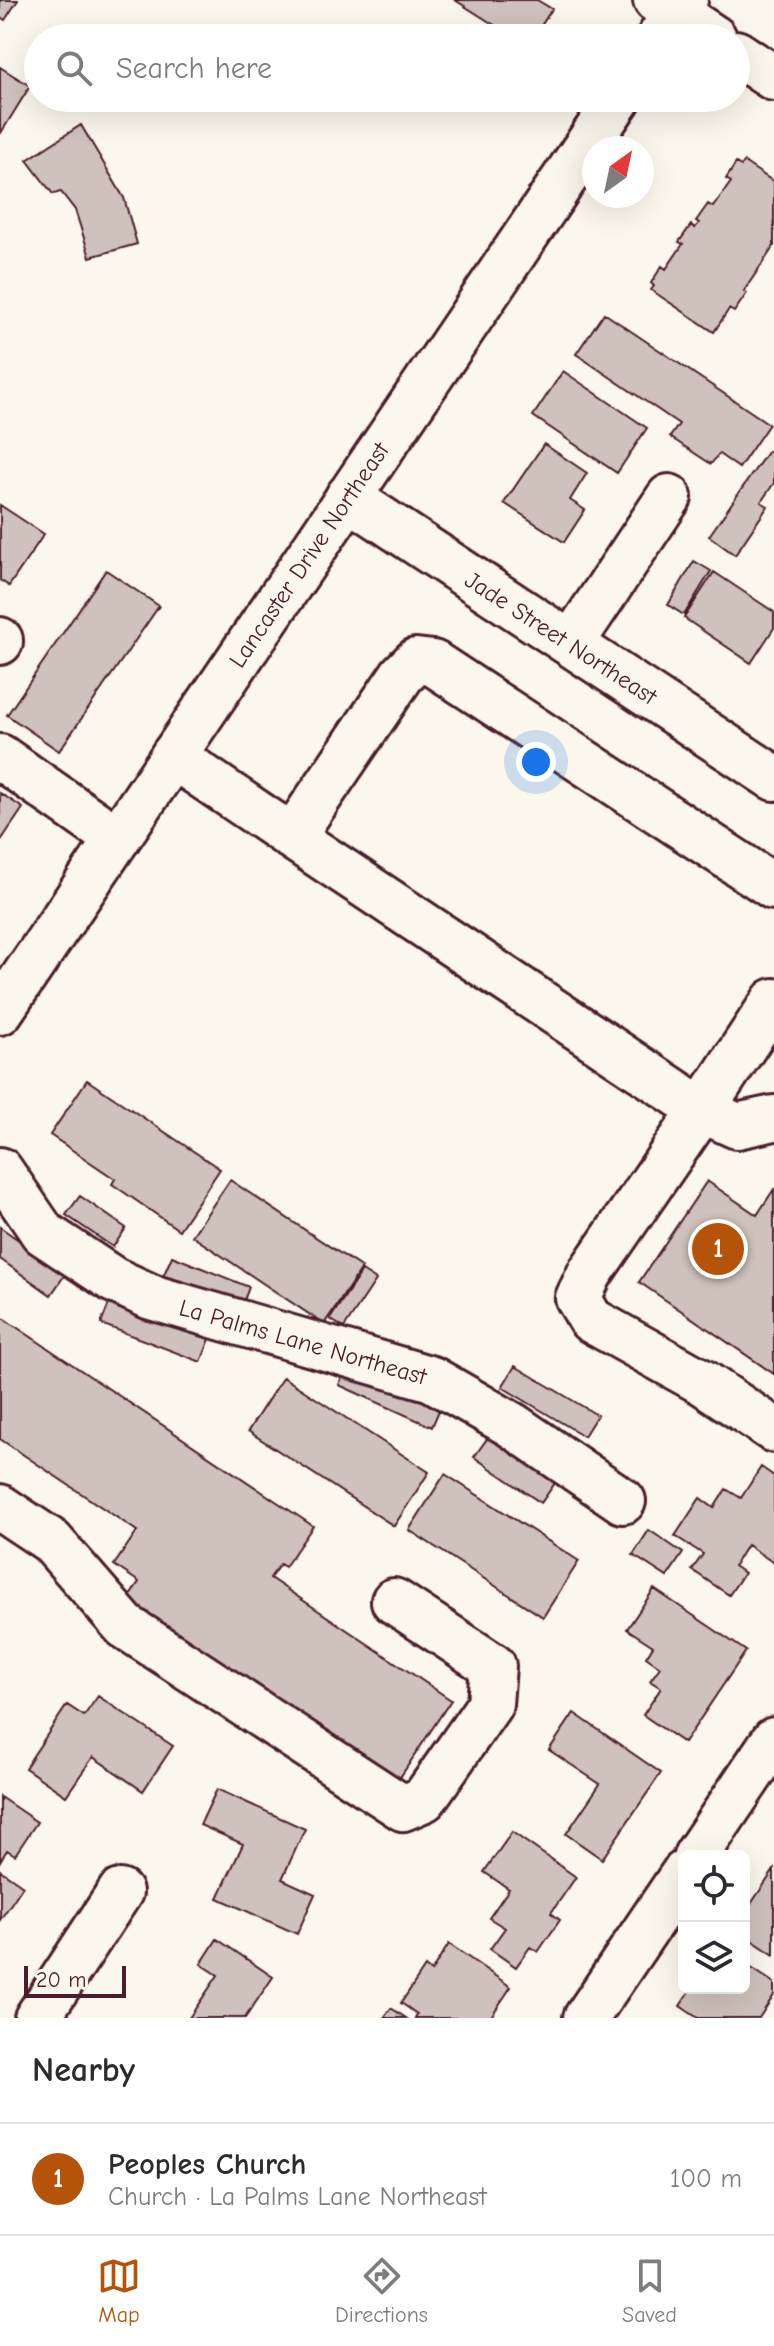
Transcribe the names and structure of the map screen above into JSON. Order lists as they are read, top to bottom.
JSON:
{
  "streets": {
    "street": ["Lancaster Drive Northeast", "Jade Street Northeast", "La Palms Lane Northeast"]
  },
  "crossings": [
    ["Lancaster Drive Northeast", "Jade Street Northeast"]
  ],
  "scale_bar": "20 m",
  "north": "top right",
  "page": {
    "search": "Search here",
    "pins": "1",
    "scale": "20 m",
    "heading": "Nearby",
    "list": [
      {
        "mark": "1",
        "name": "Peoples Church",
        "note": "Church · La Palms Lane Northeast",
        "value": "100 m"
      }
    ],
    "nav": ["Map", "Directions", "Saved"]
  }
}
